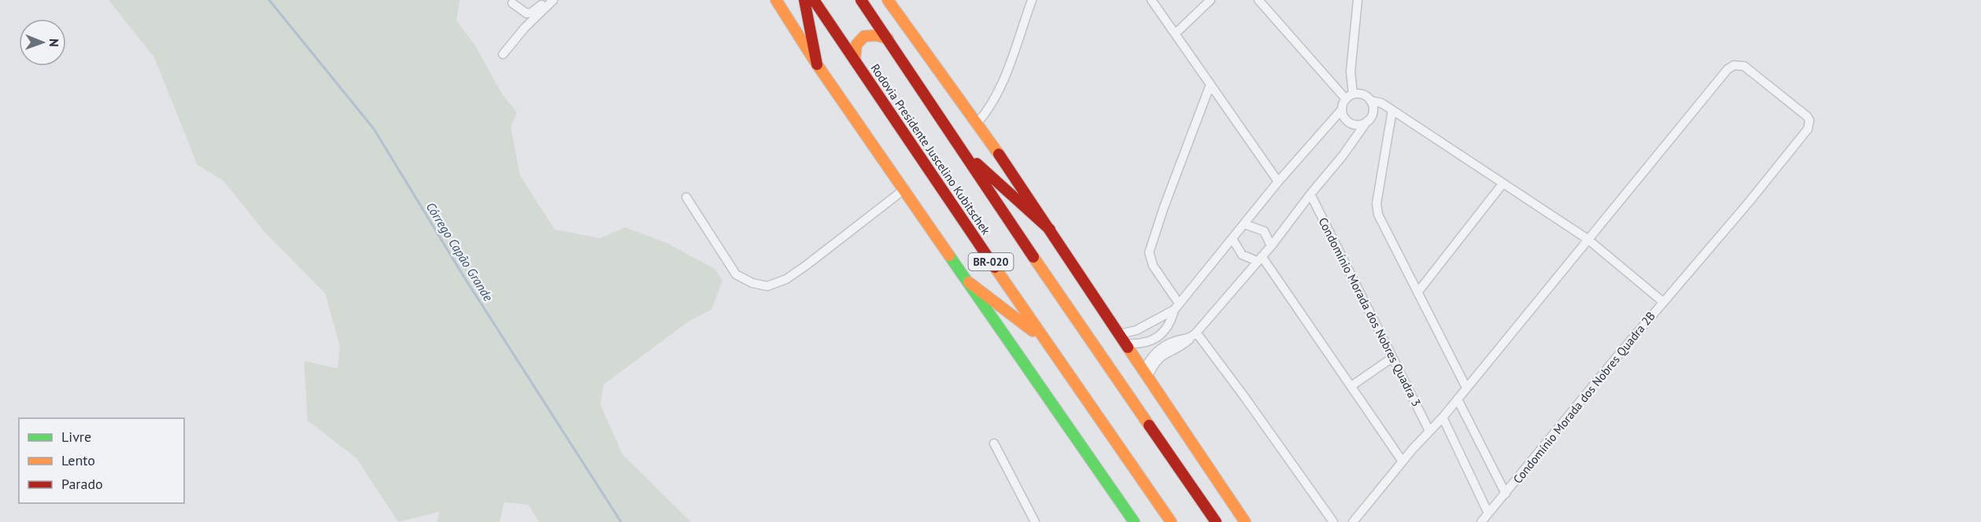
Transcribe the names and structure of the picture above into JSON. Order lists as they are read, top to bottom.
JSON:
{
  "streets": {
    "main road": ["Rodovia Presidente Juscelino Kubitschek", "BR-020"],
    "street": ["Condomínio Morada dos Nobres Quadra 3", "Condomínio Morada dos Nobres Quadra 2B"]
  },
  "water": ["Córrego Capão Grande"],
  "legend": ["Livre", "Lento", "Parado"],
  "north": "right"
}
